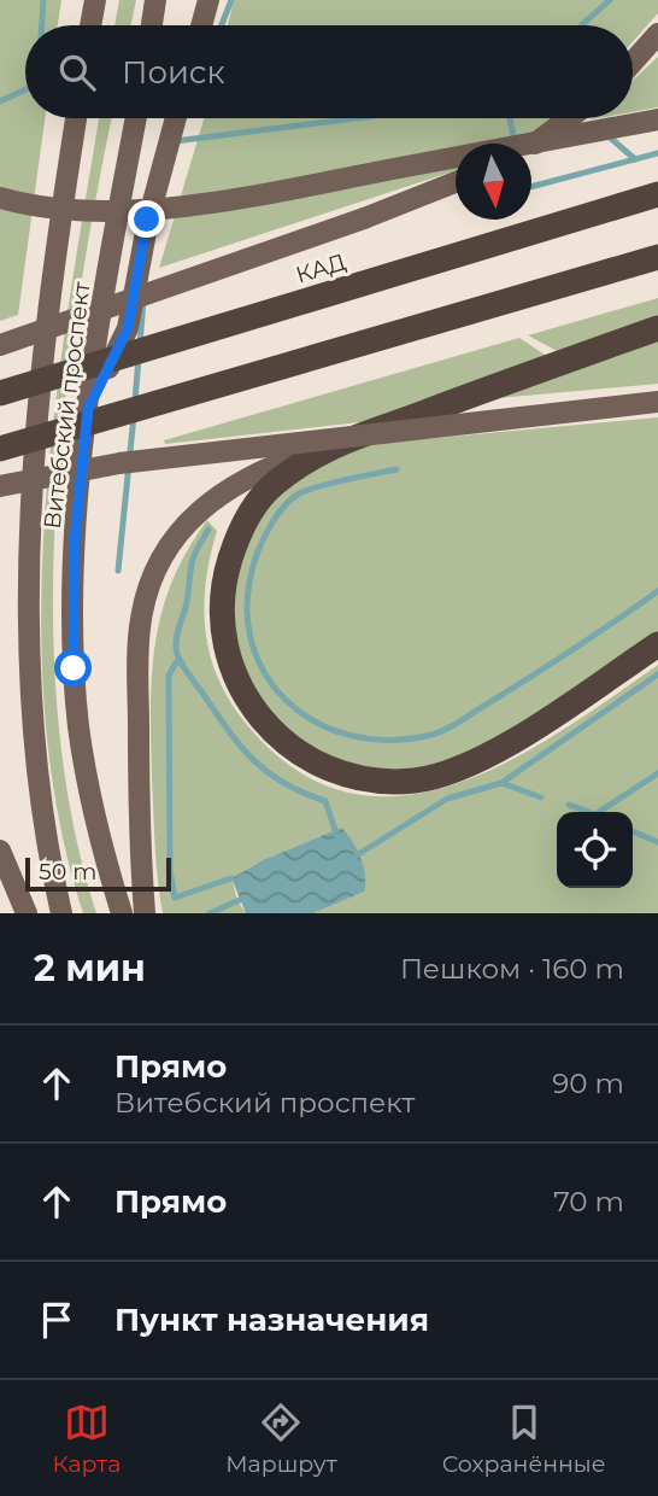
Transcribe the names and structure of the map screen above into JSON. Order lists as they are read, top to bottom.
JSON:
{
  "streets": {
    "highway": ["КАД"],
    "main road": ["Витебский проспект"]
  },
  "scale_bar": "50 m",
  "north": "bottom",
  "page": {
    "search": "Поиск",
    "scale": "50 m",
    "heading": ["2 мин", "Пешком · 160 m"],
    "list": [
      ["Прямо", "Витебский проспект", "90 m"],
      ["Прямо", "70 m"],
      "Пункт назначения"
    ],
    "nav": ["Карта", "Маршрут", "Сохранённые"]
  }
}
